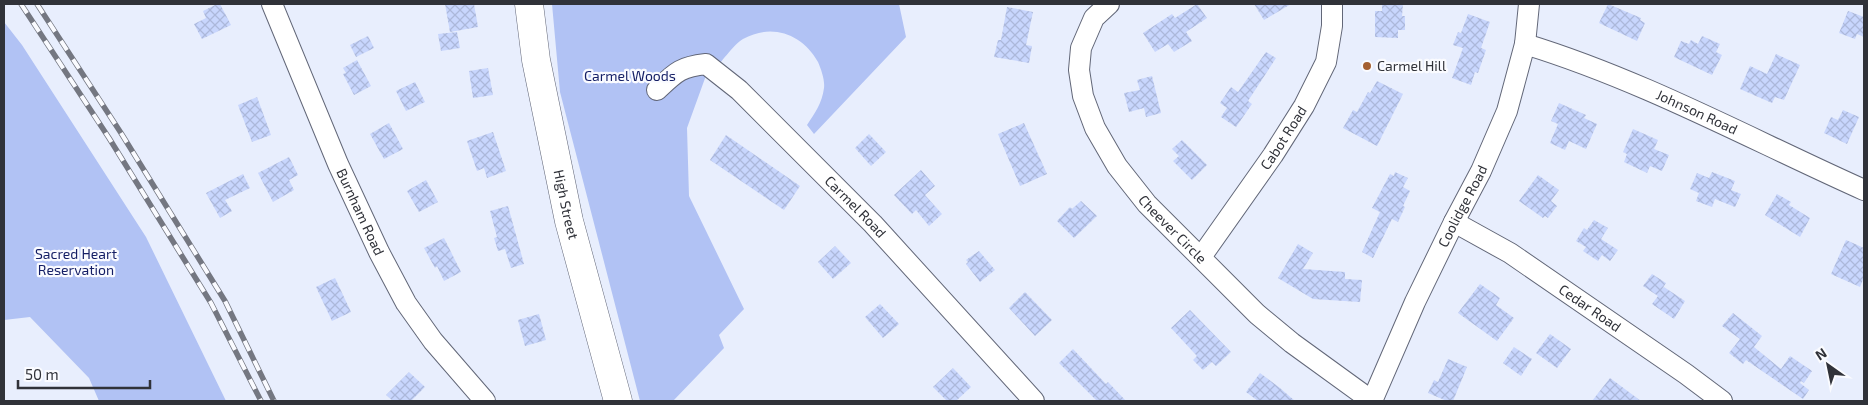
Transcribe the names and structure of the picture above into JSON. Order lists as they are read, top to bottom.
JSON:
{
  "streets": {
    "main road": ["High Street"],
    "street": [
      "Johnson Road",
      "Cabot Road",
      "Coolidge Road",
      "Carmel Road",
      "Burnham Road",
      "Cheever Circle",
      "Cedar Road"
    ]
  },
  "crossings": [
    ["Johnson Road", "Coolidge Road"],
    ["Cabot Road", "Cheever Circle"],
    ["Coolidge Road", "Cheever Circle"],
    ["Coolidge Road", "Cedar Road"]
  ],
  "parks": ["Carmel Woods", "Sacred Heart Reservation"],
  "places": ["Carmel Hill"],
  "scale_bar": "50 m",
  "north": "top left"
}
